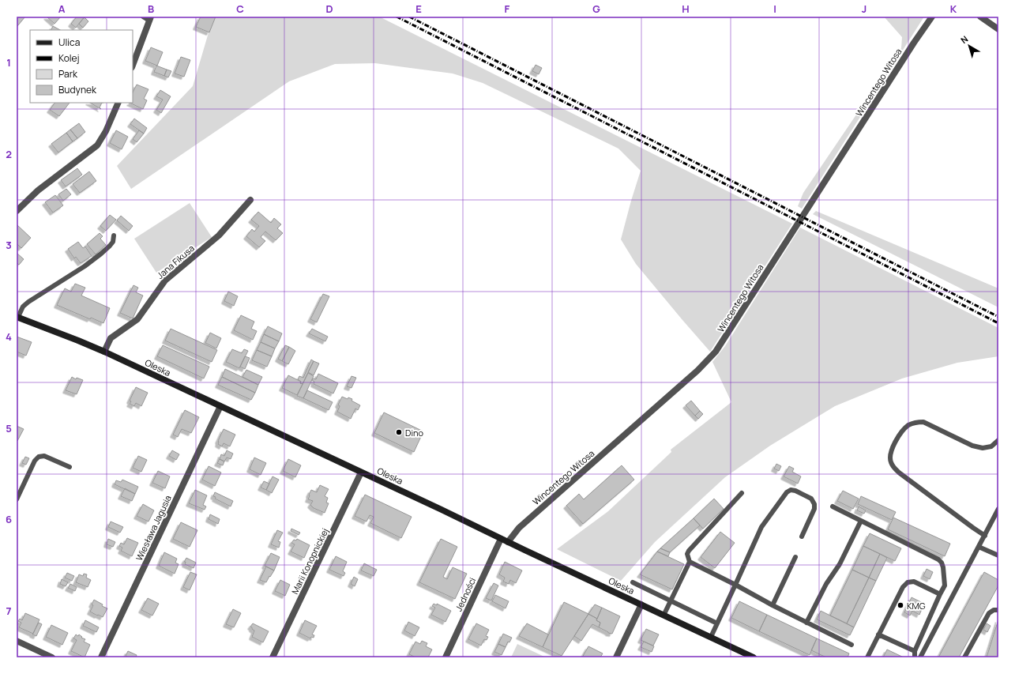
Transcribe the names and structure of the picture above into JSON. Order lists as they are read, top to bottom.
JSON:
{
  "streets": {
    "street": [
      "Wincentego Witosa",
      "Jana Fikusa",
      "Oleska",
      "Wiesława Jagusia",
      "Marii Konopnickiej",
      "Jedności"
    ]
  },
  "crossings": [
    ["Wincentego Witosa", "Oleska"],
    ["Jana Fikusa", "Oleska"],
    ["Oleska", "Wiesława Jagusia"],
    ["Oleska", "Marii Konopnickiej"],
    ["Oleska", "Jedności"]
  ],
  "places": ["Dino", "KMG"],
  "legend": [
    "Ulica",
    "Kolej",
    "Park",
    "Budynek"
  ],
  "north": "top left",
  "grid": {
    "columns": [
      "A",
      "B",
      "C",
      "D",
      "E",
      "F",
      "G",
      "H",
      "I",
      "J",
      "K"
    ],
    "rows": [
      "1",
      "2",
      "3",
      "4",
      "5",
      "6",
      "7"
    ]
  }
}
